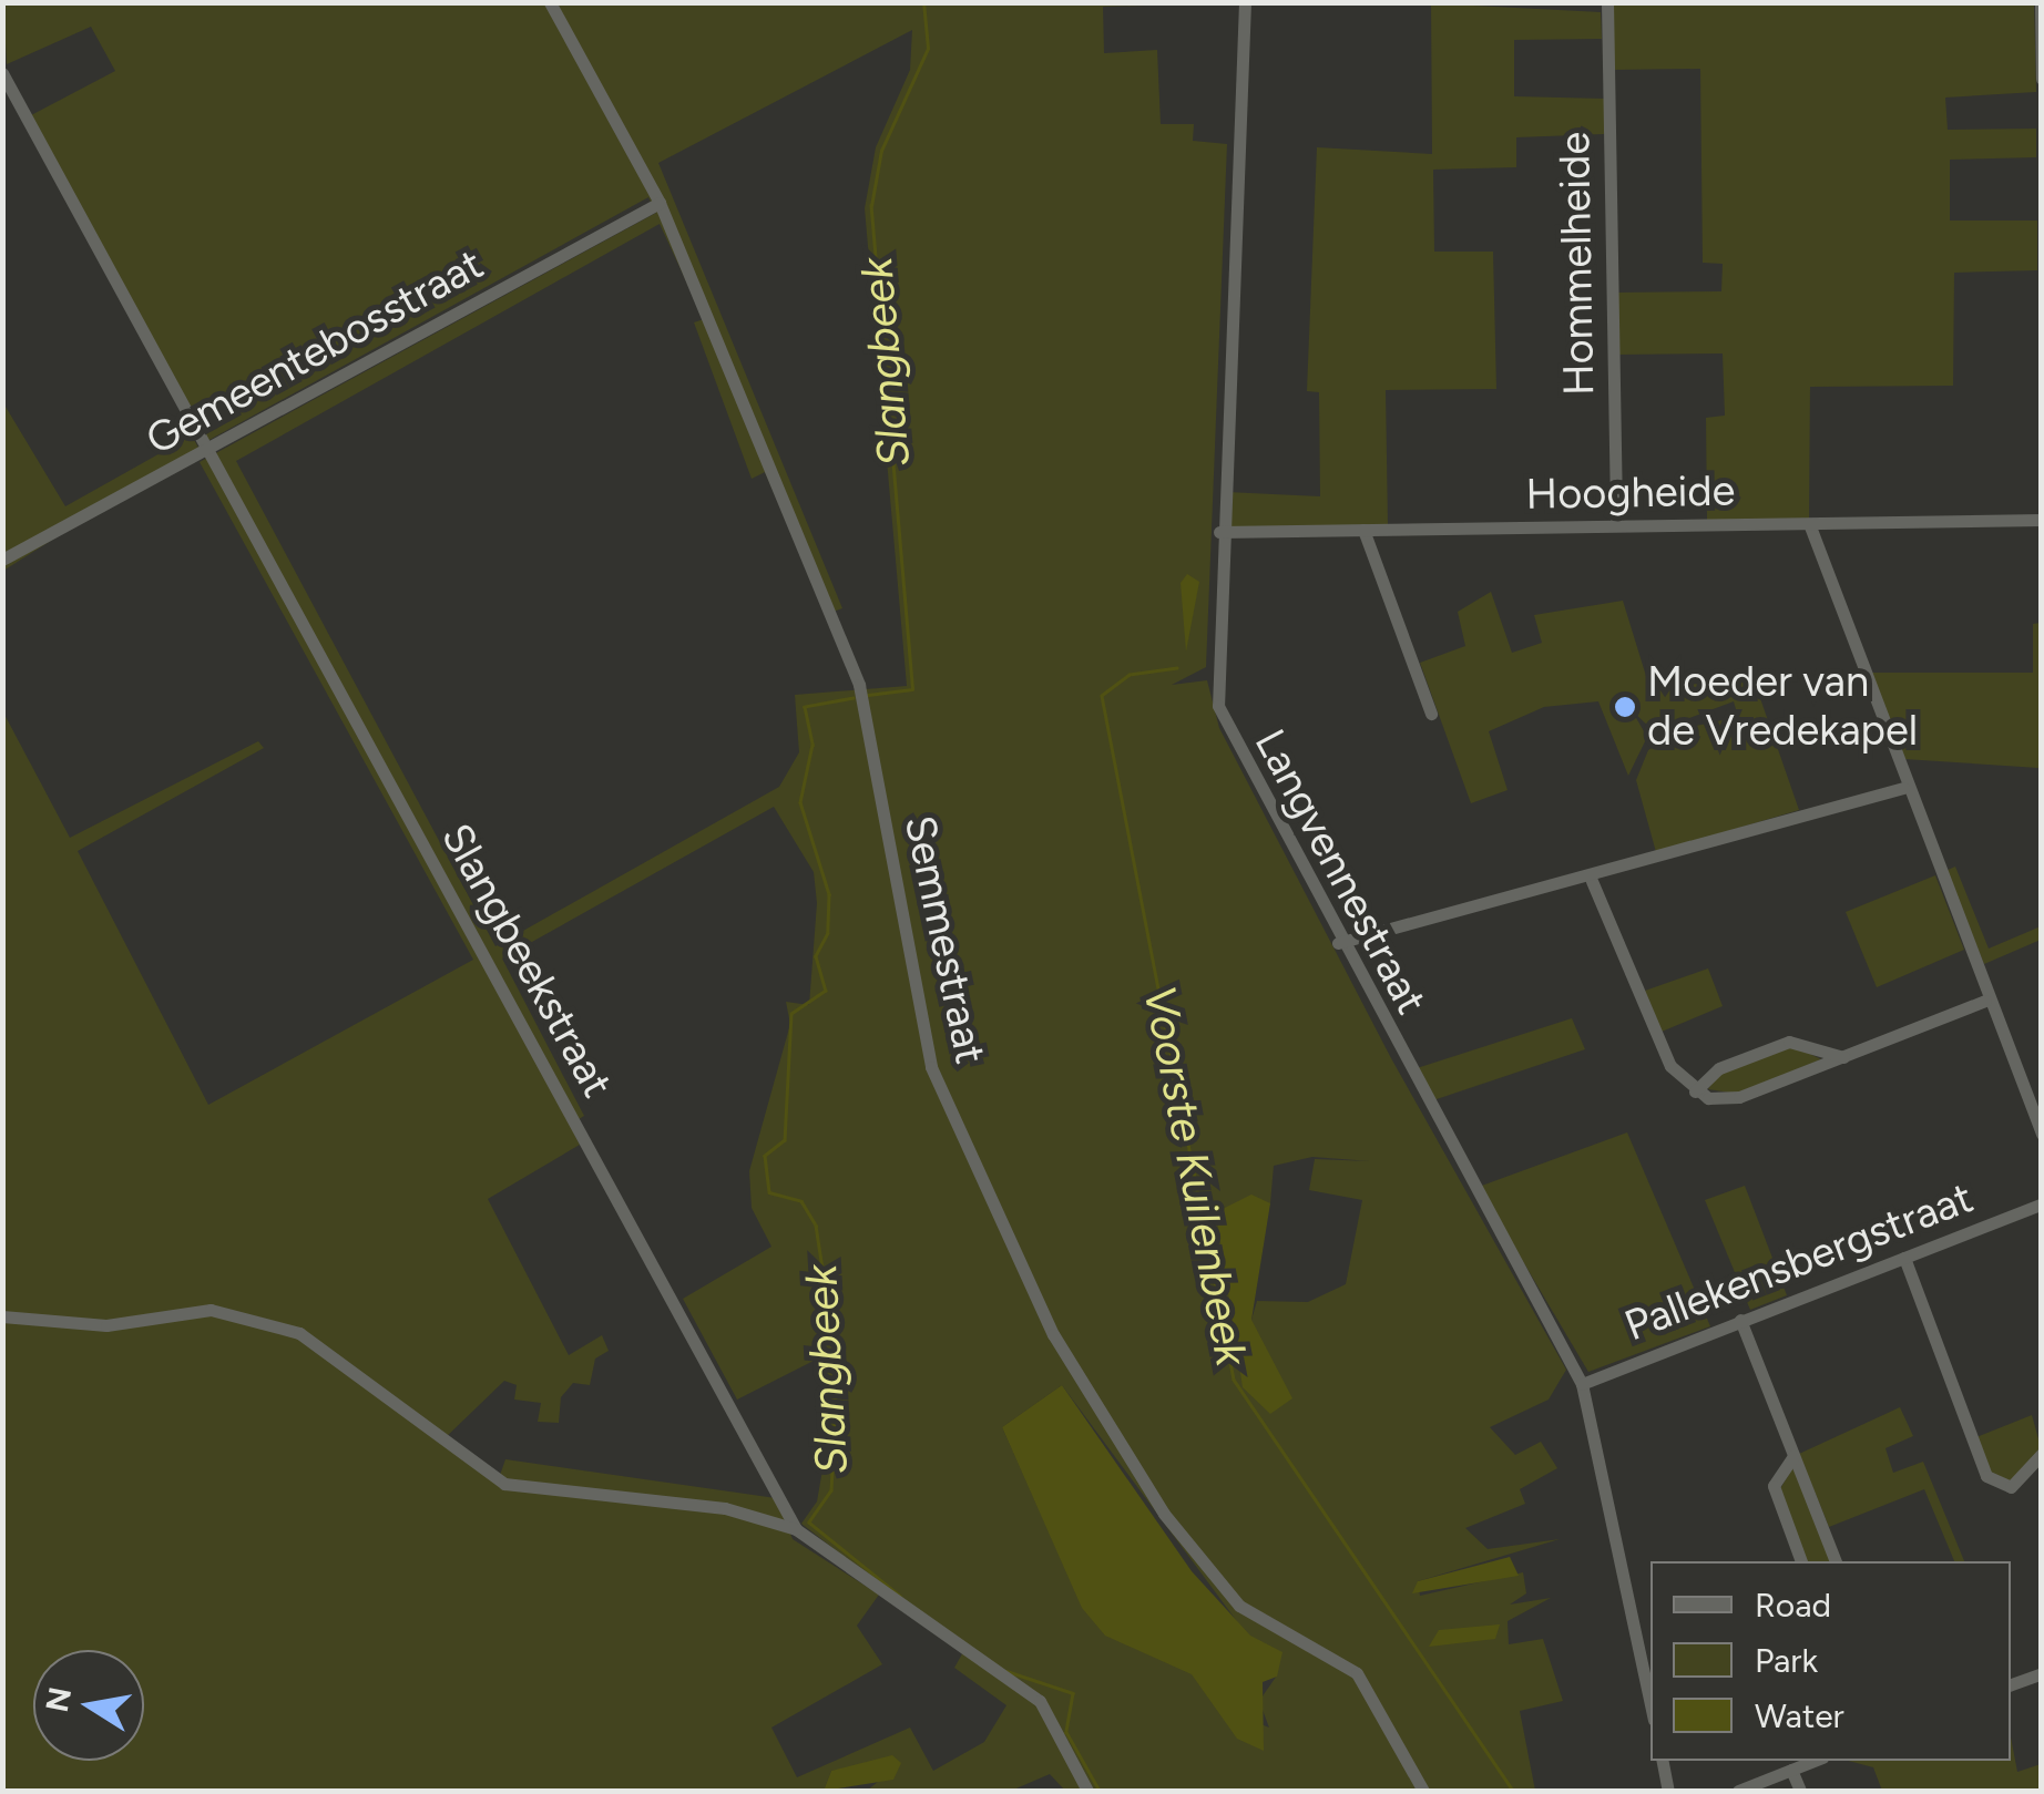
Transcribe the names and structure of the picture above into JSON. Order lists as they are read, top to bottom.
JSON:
{
  "streets": {
    "street": [
      "Hommelheide",
      "Gemeentebosstraat",
      "Hoogheide",
      "Langvennestraat",
      "Semmestraat",
      "Slangbeekstraat",
      "Pallekensbergstraat"
    ]
  },
  "crossings": [
    ["Hommelheide", "Hoogheide"],
    ["Gemeentebosstraat", "Semmestraat"],
    ["Gemeentebosstraat", "Slangbeekstraat"],
    ["Hoogheide", "Langvennestraat"],
    ["Langvennestraat", "Pallekensbergstraat"]
  ],
  "water": ["Slangbeek", "Voorste Kuilenbeek"],
  "places": ["Moeder van de Vredekapel"],
  "legend": ["Road", "Park", "Water"],
  "north": "left"
}
